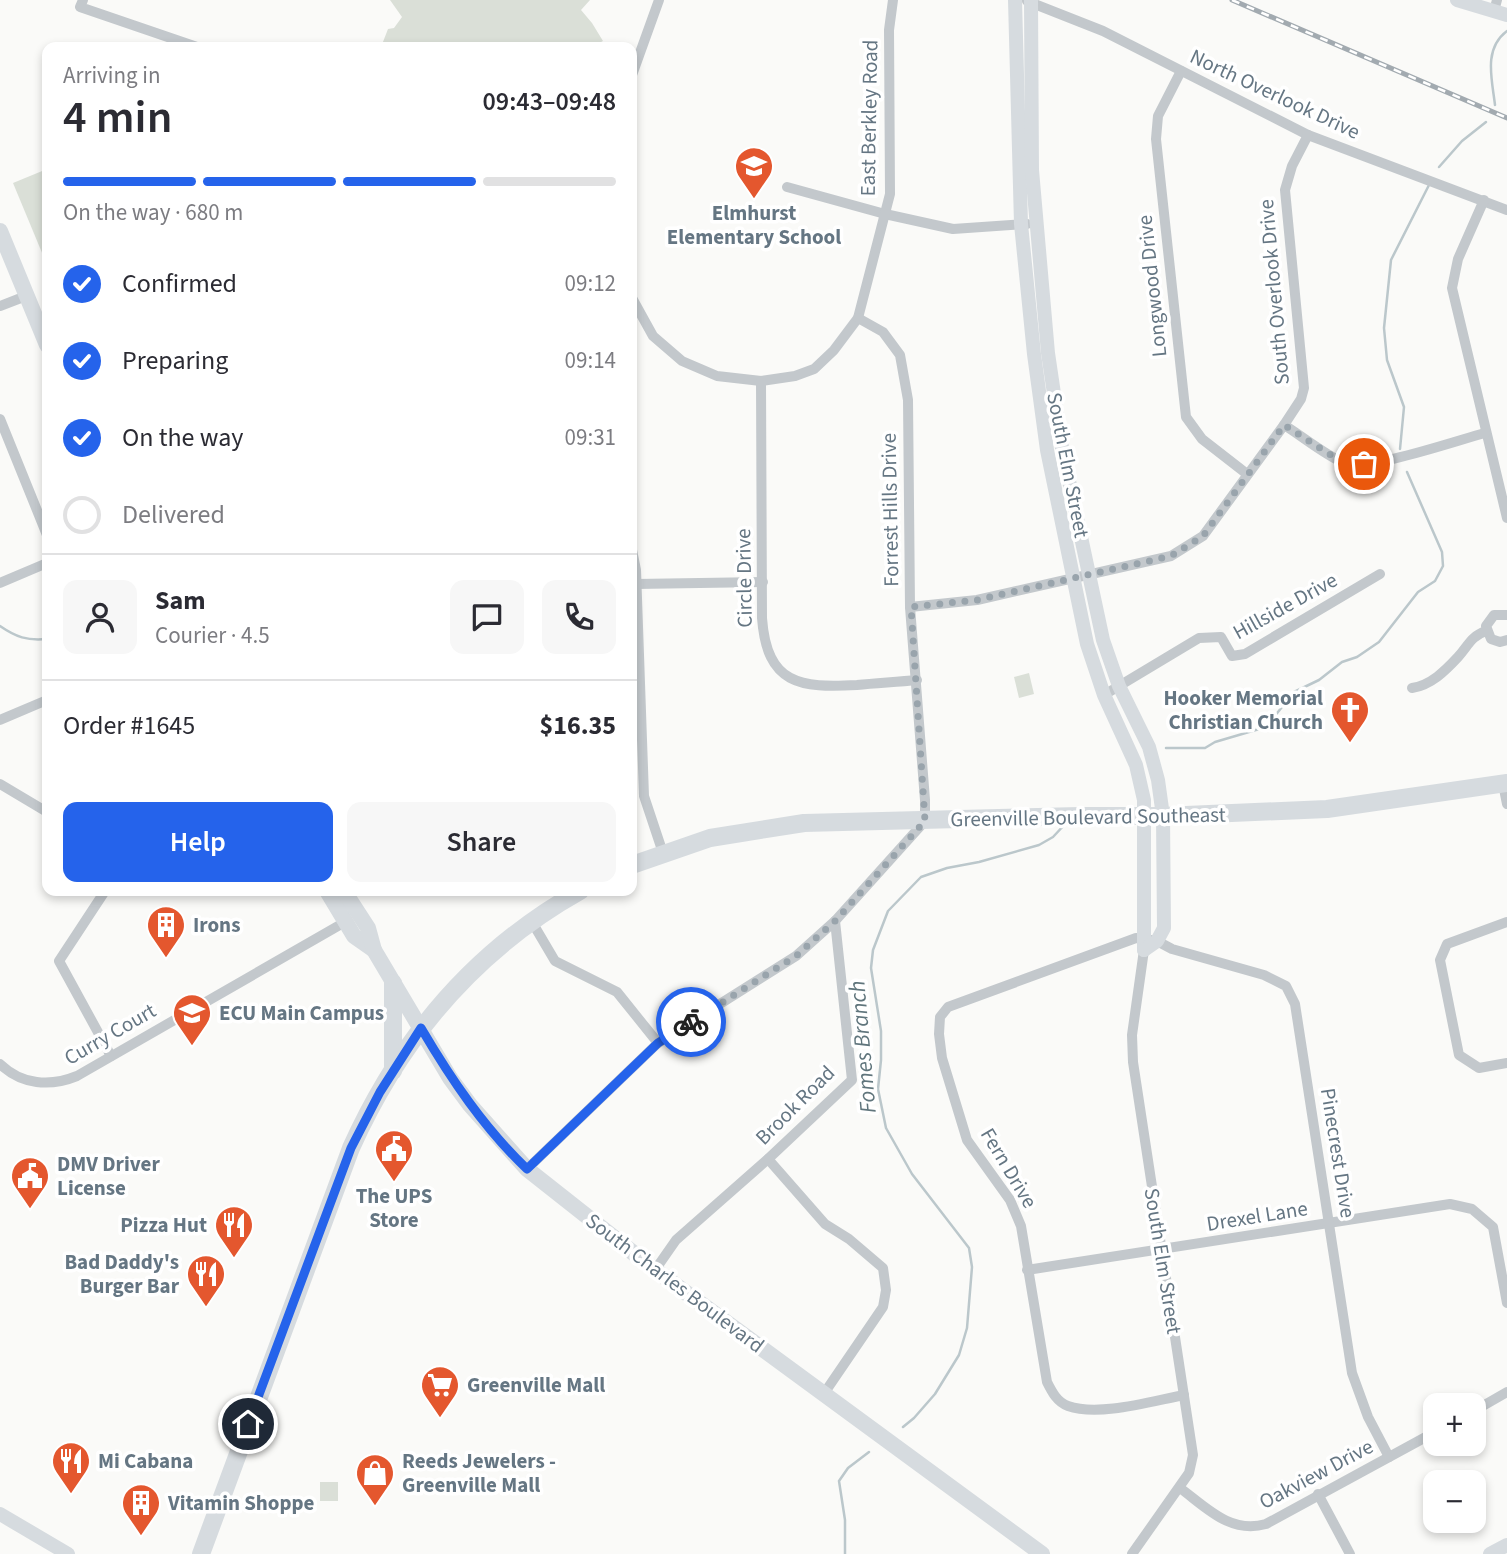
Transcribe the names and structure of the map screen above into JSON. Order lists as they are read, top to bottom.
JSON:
{
  "streets": {
    "highway": ["Greenville Boulevard Southeast"],
    "main road": ["South Charles Boulevard"],
    "street": [
      "North Overlook Drive",
      "East Berkley Road",
      "Longwood Drive",
      "South Overlook Drive",
      "South Elm Street",
      "Forrest Hills Drive",
      "Circle Drive",
      "Hillside Drive",
      "Curry Court",
      "Brook Road",
      "Pinecrest Drive",
      "Fern Drive",
      "Drexel Lane",
      "Oakview Drive"
    ]
  },
  "crossings": [
    ["North Overlook Drive", "Longwood Drive"],
    ["North Overlook Drive", "South Overlook Drive"],
    ["North Overlook Drive", "South Elm Street"],
    ["East Berkley Road", "Forrest Hills Drive"],
    ["Longwood Drive", "South Overlook Drive"],
    ["South Overlook Drive", "South Elm Street"],
    ["South Overlook Drive", "Forrest Hills Drive"],
    ["South Elm Street", "Hillside Drive"],
    ["South Elm Street", "Greenville Boulevard Southeast"],
    ["South Elm Street", "Pinecrest Drive"],
    ["South Elm Street", "Fern Drive"],
    ["South Elm Street", "Drexel Lane"],
    ["South Elm Street", "Oakview Drive"],
    ["Forrest Hills Drive", "Circle Drive"],
    ["Forrest Hills Drive", "Greenville Boulevard Southeast"],
    ["Curry Court", "South Charles Boulevard"],
    ["Brook Road", "South Charles Boulevard"],
    ["Pinecrest Drive", "Fern Drive"],
    ["Pinecrest Drive", "Drexel Lane"],
    ["Pinecrest Drive", "Oakview Drive"],
    ["Fern Drive", "Drexel Lane"]
  ],
  "water": ["Fomes Branch"],
  "places": {
    "school or university": ["Elmhurst Elementary School", "ECU Main Campus"],
    "church": ["Hooker Memorial Christian Church"],
    "building": ["Irons", "Vitamin Shoppe"],
    "public building": ["The UPS Store", "DMV Driver License"],
    "restaurant": ["Pizza Hut", "Bad Daddy's Burger Bar", "Mi Cabana"],
    "supermarket": ["Greenville Mall"],
    "shop": ["Reeds Jewelers - Greenville Mall"]
  },
  "page": {
    "heading": ["4 min", "Arriving in", "09:43–09:48"],
    "panel": [
      "Sam",
      "Courier · 4.5",
      "Order #1645",
      "$16.35"
    ],
    "bar": "On the way · 680 m",
    "list": [
      ["Confirmed", "09:12"],
      ["Preparing", "09:14"],
      ["On the way", "09:31"],
      "Delivered"
    ],
    "buttons": ["Help", "Share"],
    "map_buttons": ["+", "−"]
  }
}
